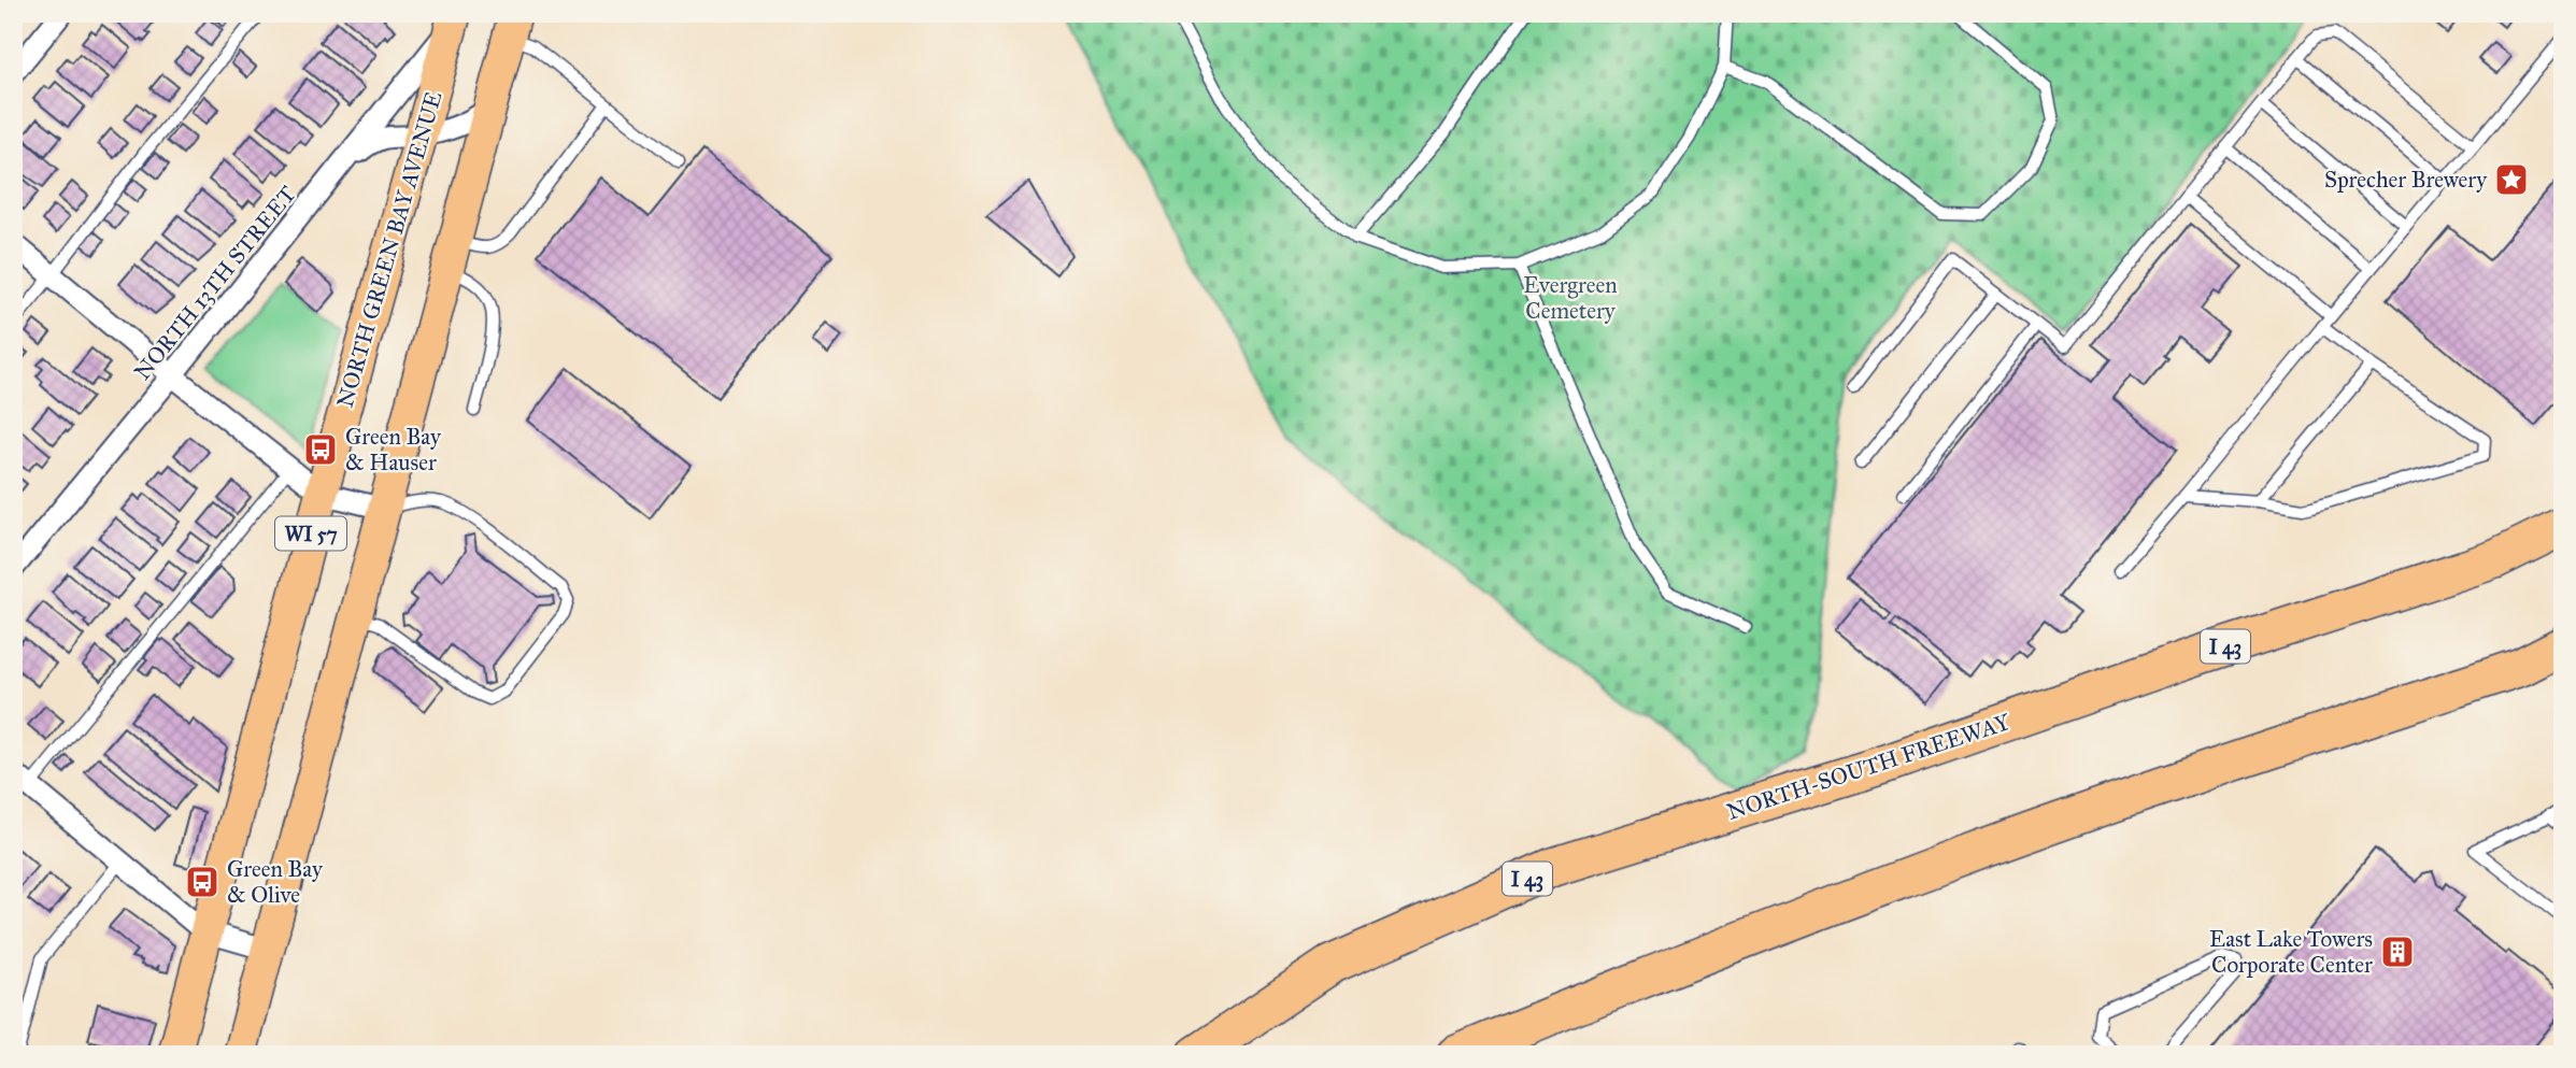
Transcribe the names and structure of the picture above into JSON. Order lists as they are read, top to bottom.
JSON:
{
  "streets": {
    "highway": ["I 43", "NORTH-SOUTH FREEWAY"],
    "main road": ["NORTH GREEN BAY AVENUE", "WI 57"],
    "street": ["NORTH 13TH STREET"]
  },
  "crossings": [
    ["NORTH GREEN BAY AVENUE", "NORTH 13TH STREET"]
  ],
  "parks": ["Evergreen Cemetery"],
  "places": {
    "place": ["Sprecher Brewery"],
    "bus stop": ["Green Bay & Hauser", "Green Bay & Olive"],
    "building": ["East Lake Towers Corporate Center"]
  }
}
